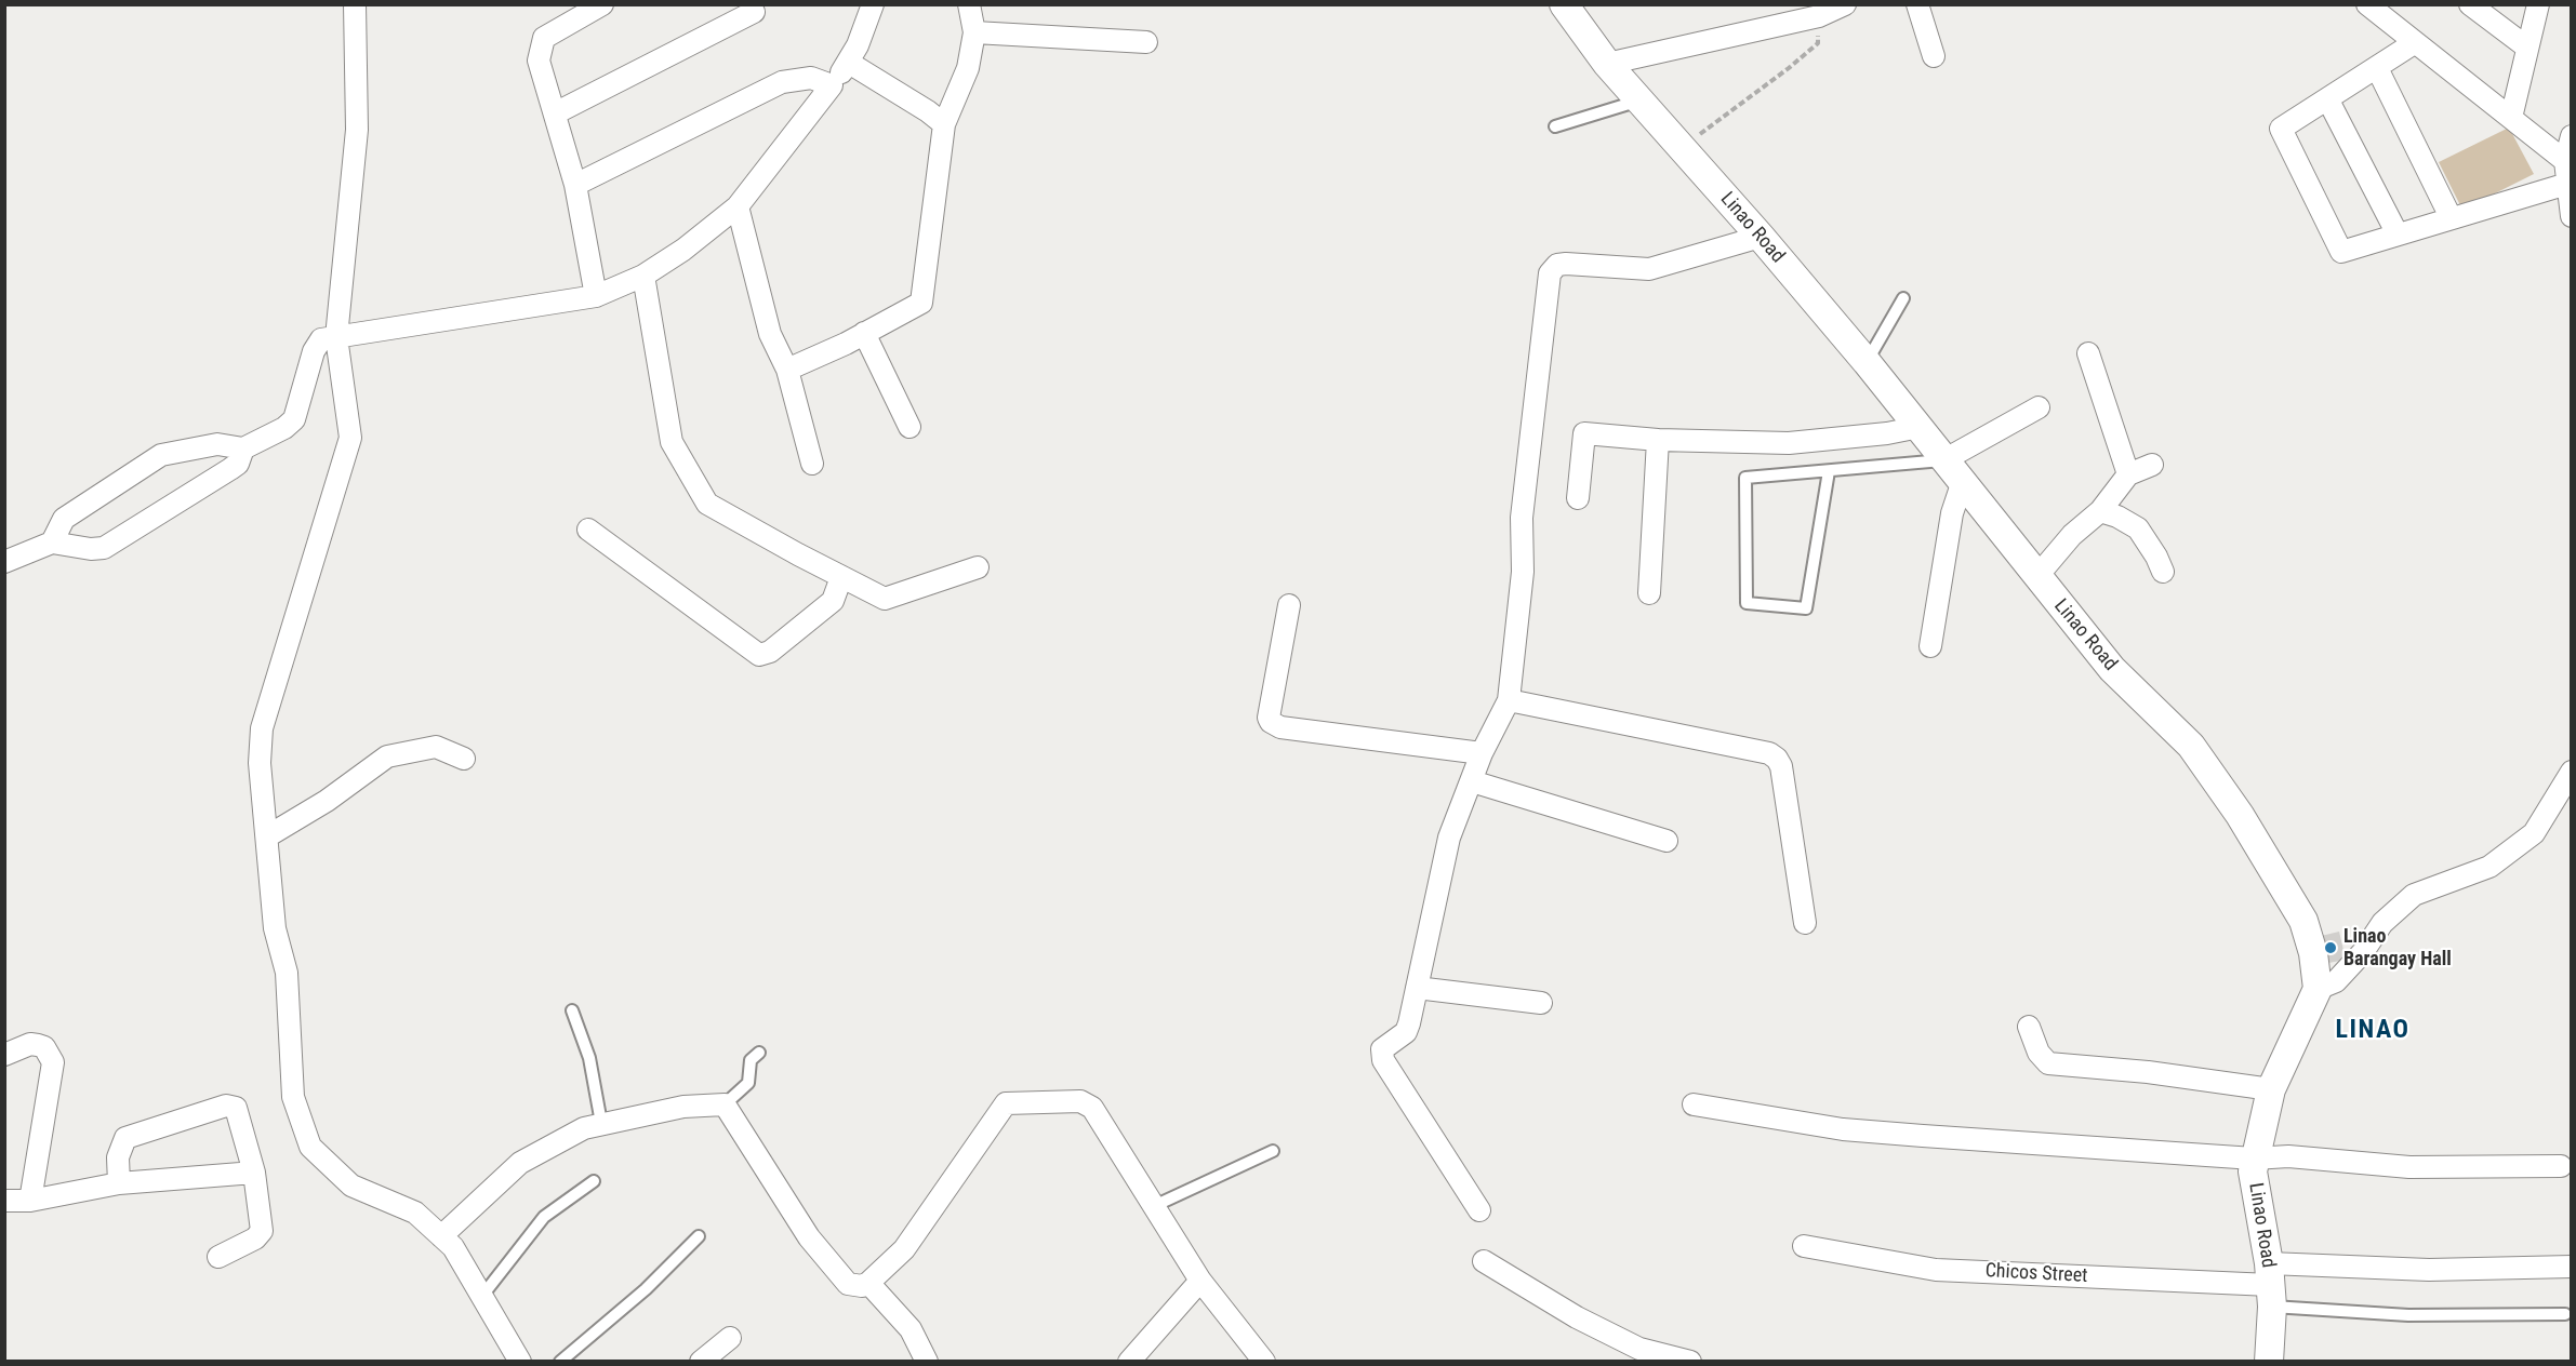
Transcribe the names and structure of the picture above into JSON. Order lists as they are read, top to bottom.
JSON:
{
  "streets": {
    "street": ["Linao Road", "Chicos Street"]
  },
  "crossings": [
    ["Linao Road", "Chicos Street"]
  ],
  "districts": ["LINAO"],
  "places": ["Linao Barangay Hall"]
}
